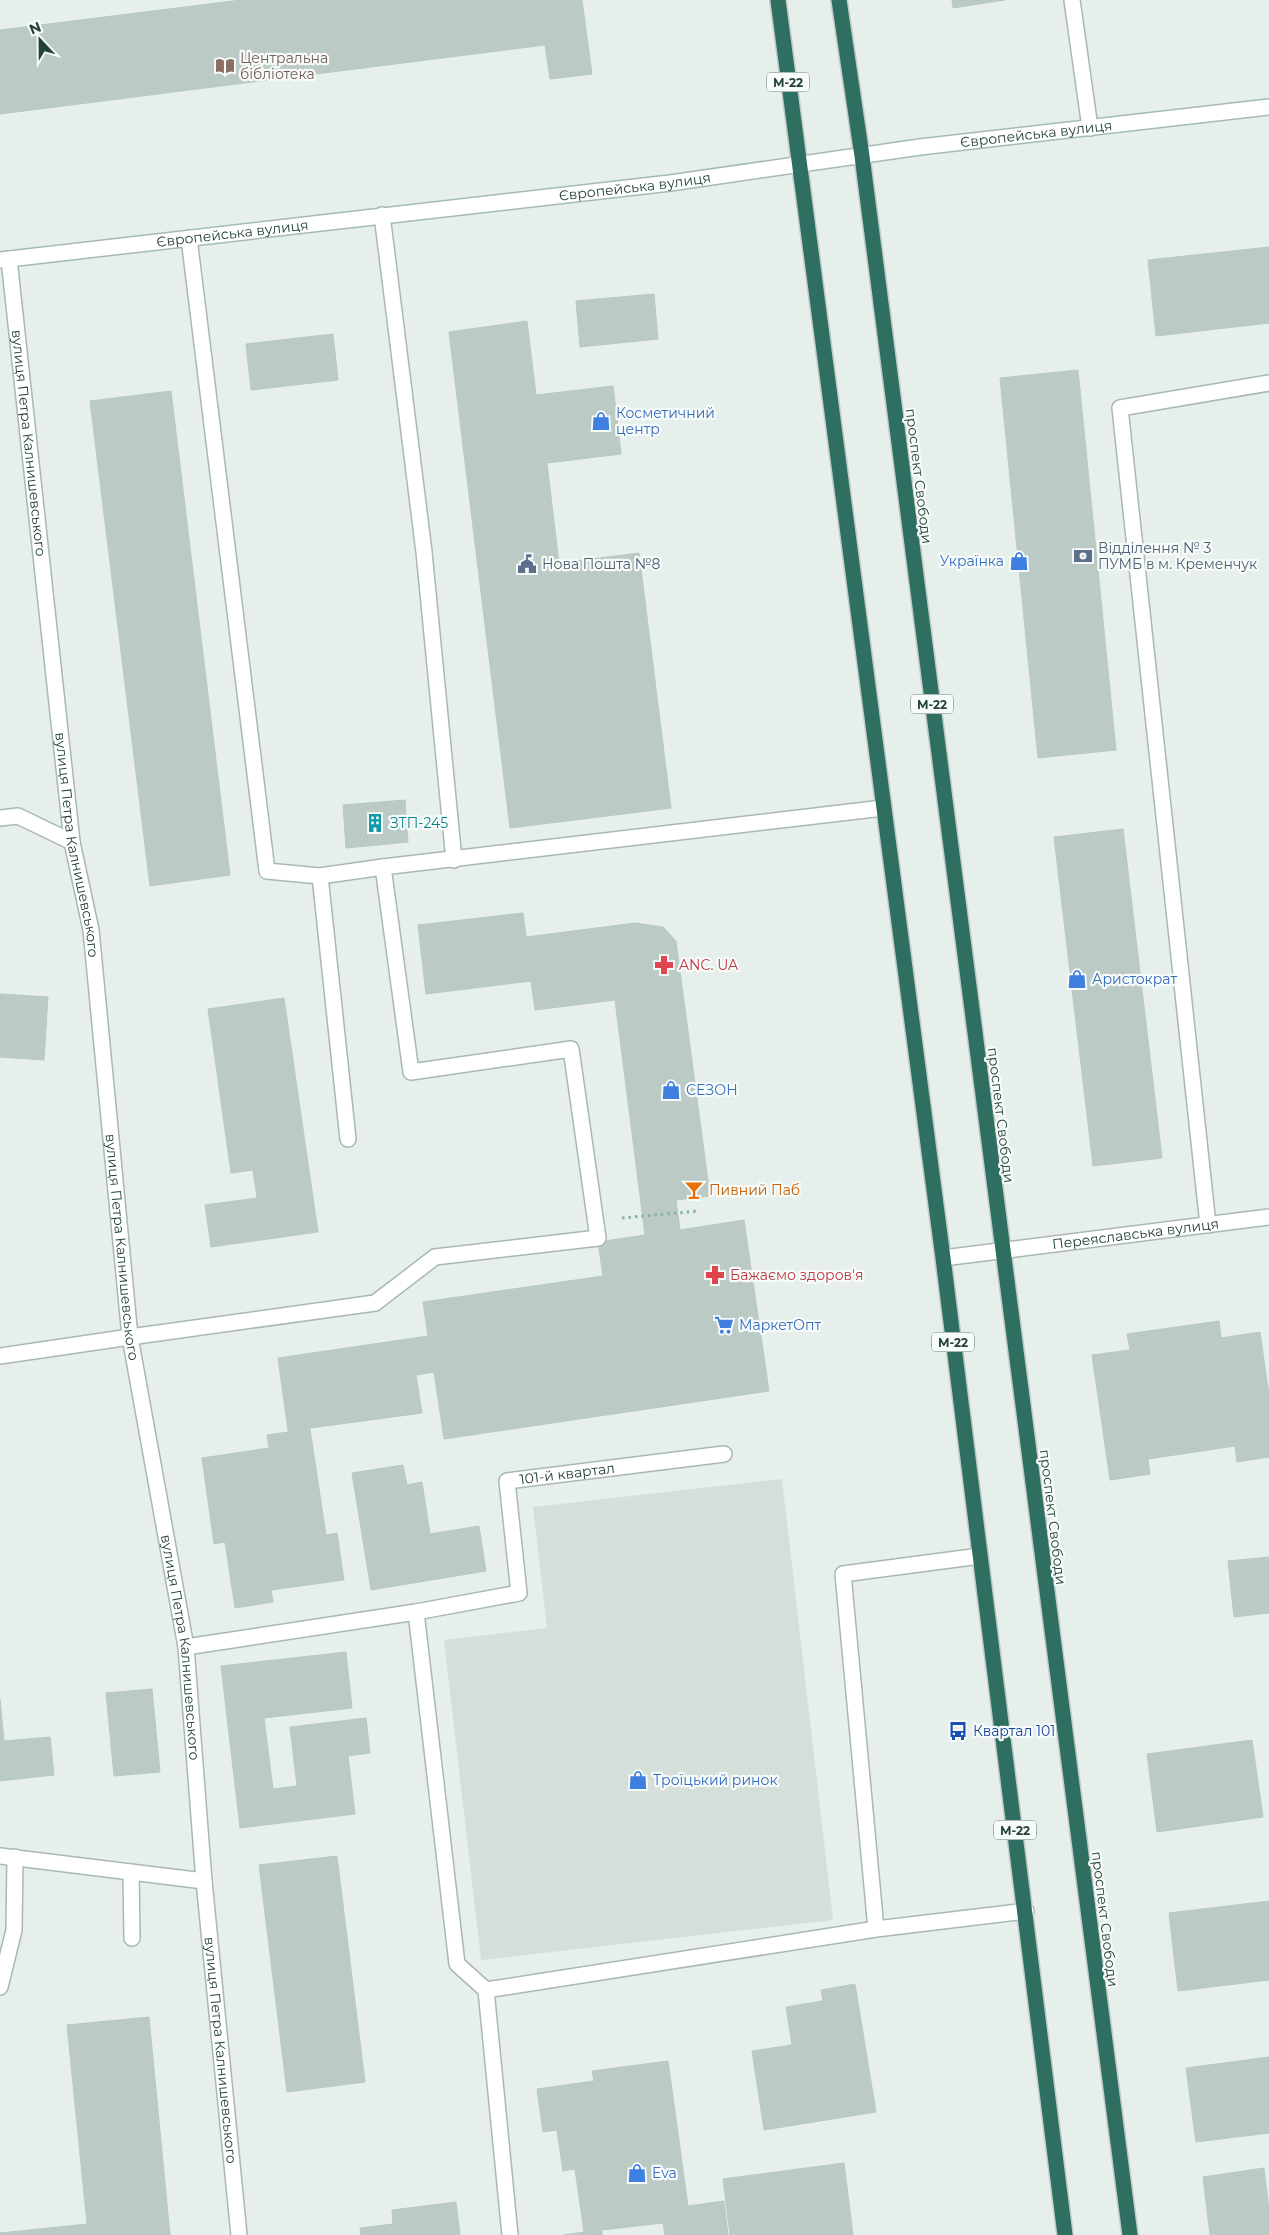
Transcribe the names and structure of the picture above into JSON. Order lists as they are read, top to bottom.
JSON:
{
  "streets": {
    "highway": ["М-22", "проспект Свободи"],
    "street": [
      "Європейська вулиця",
      "вулиця Петра Калнишевського",
      "Переяславська вулиця",
      "101-й квартал"
    ]
  },
  "crossings": [
    ["М-22", "Європейська вулиця"],
    ["М-22", "Переяславська вулиця"],
    ["Європейська вулиця", "вулиця Петра Калнишевського"],
    ["Європейська вулиця", "проспект Свободи"],
    ["проспект Свободи", "Переяславська вулиця"]
  ],
  "places": {
    "library": ["Центральна бібліотека"],
    "shop": [
      "Косметичний центр",
      "Українка",
      "Аристократ",
      "СЕЗОН",
      "Троїцький ринок",
      "Eva"
    ],
    "bank": ["Відділення № 3 ПУМБ в м. Кременчук"],
    "public building": ["Нова Пошта №8"],
    "building": ["ЗТП-245"],
    "pharmacy": ["ANC. UA", "Бажаємо здоров'я"],
    "bar": ["Пивний Паб"],
    "supermarket": ["МаркетОпт"],
    "bus stop": ["Квартал 101"]
  },
  "north": "top"
}
